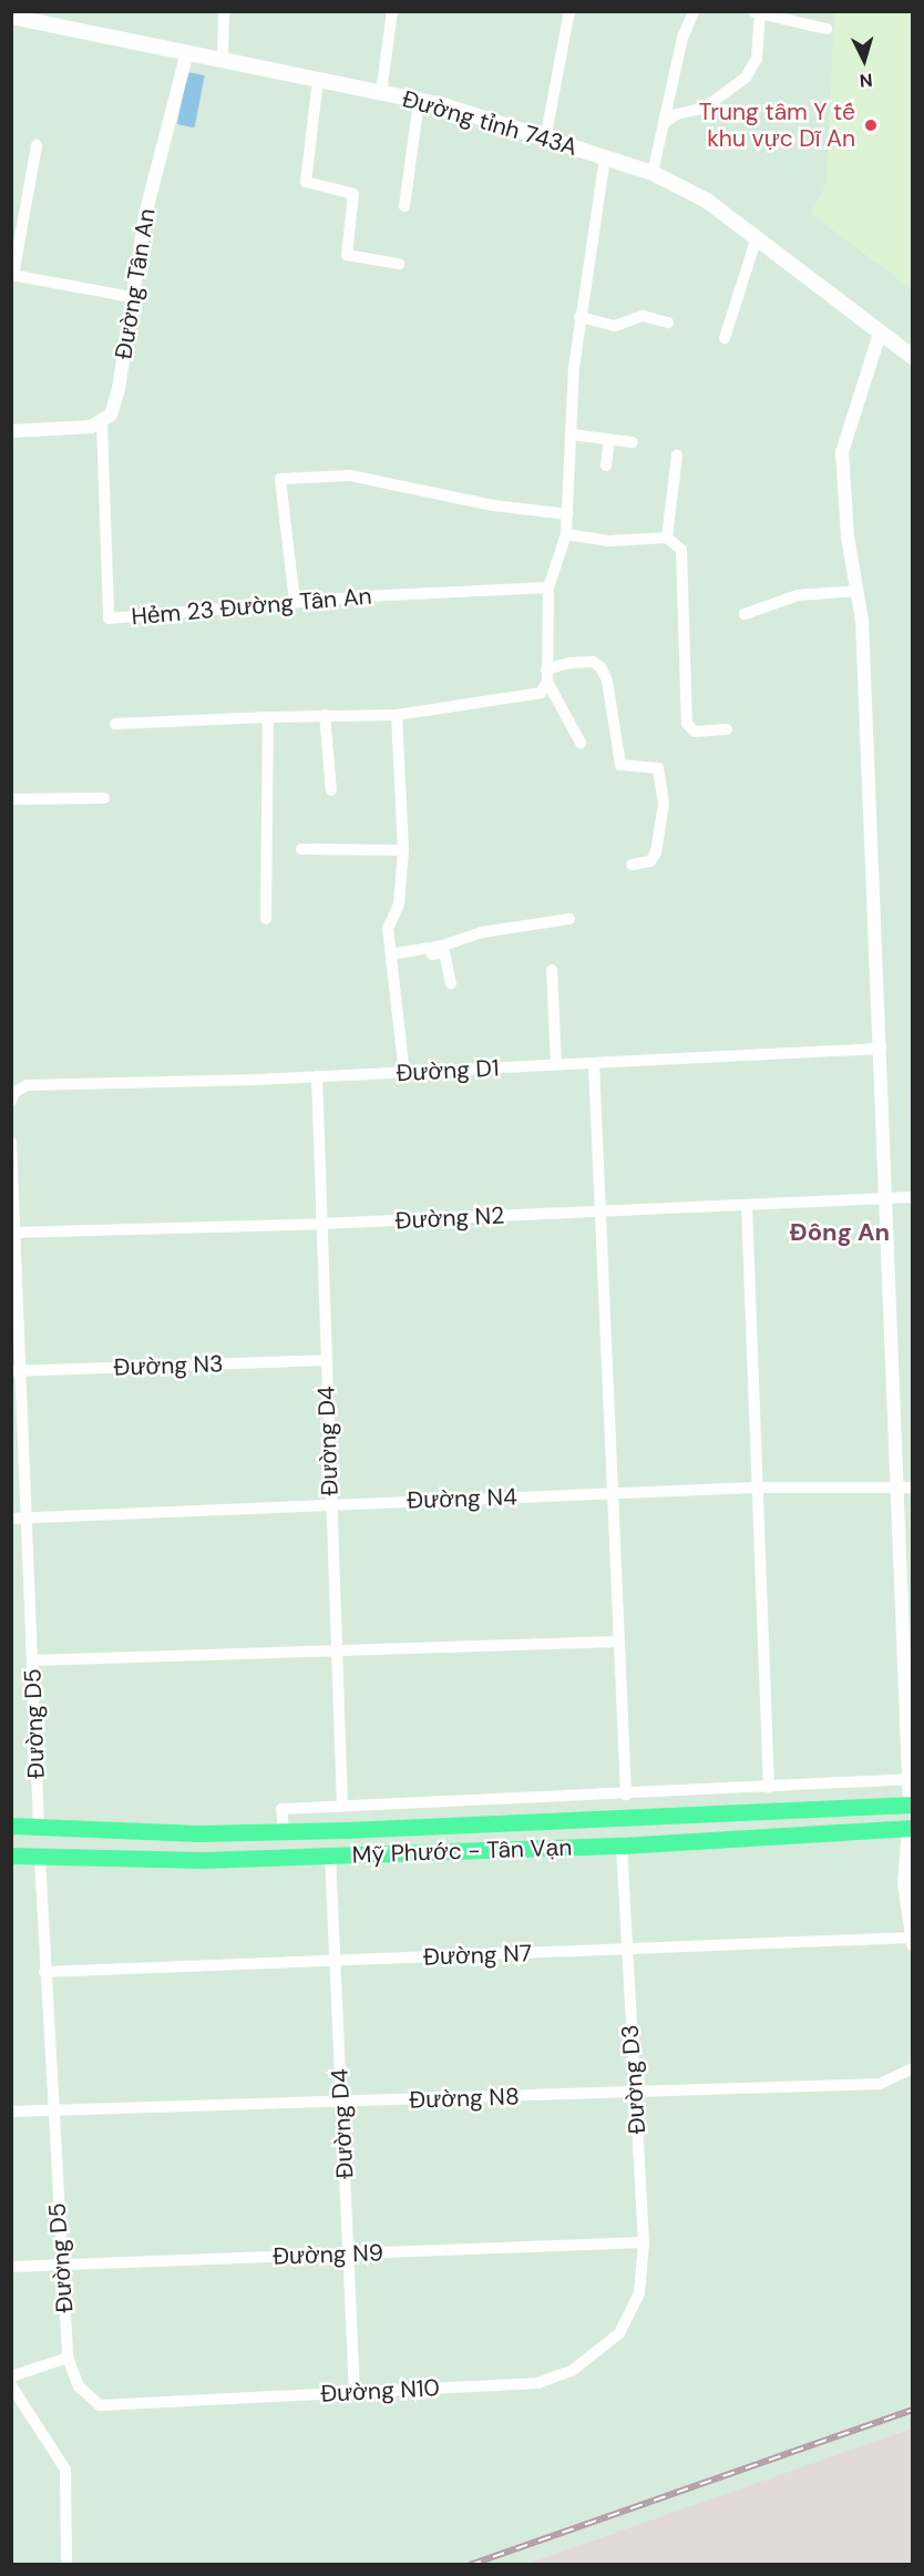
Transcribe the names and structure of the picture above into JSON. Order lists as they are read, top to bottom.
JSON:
{
  "streets": {
    "main road": ["Đường tỉnh 743A", "Mỹ Phước - Tân Vạn"],
    "street": [
      "Đường Tân An",
      "Hẻm 23 Đường Tân An",
      "Đường D1",
      "Đường N2",
      "Đường N3",
      "Đường D4",
      "Đường N4",
      "Đường D5",
      "Đường N7",
      "Đường D3",
      "Đường N8",
      "Đường N9",
      "Đường N10"
    ]
  },
  "crossings": [
    ["Đường tỉnh 743A", "Đường Tân An"],
    ["Đường Tân An", "Hẻm 23 Đường Tân An"],
    ["Đường D1", "Đường D4"],
    ["Đường N2", "Đường D4"],
    ["Đường N2", "Đường D5"],
    ["Đường N3", "Đường D4"],
    ["Đường N3", "Đường D5"],
    ["Đường D4", "Đường N4"],
    ["Đường D4", "Mỹ Phước - Tân Vạn"],
    ["Đường D4", "Đường N7"],
    ["Đường D4", "Đường N8"],
    ["Đường D4", "Đường N9"],
    ["Đường D4", "Đường N10"],
    ["Đường N4", "Đường D5"],
    ["Đường D5", "Mỹ Phước - Tân Vạn"],
    ["Đường D5", "Đường N7"],
    ["Đường D5", "Đường N8"],
    ["Đường D5", "Đường N9"],
    ["Đường D5", "Đường N10"],
    ["Mỹ Phước - Tân Vạn", "Đường D3"],
    ["Đường N7", "Đường D3"],
    ["Đường D3", "Đường N8"],
    ["Đường D3", "Đường N9"],
    ["Đường D3", "Đường N10"]
  ],
  "districts": ["Đông An"],
  "places": ["Trung tâm Y tế khu vực Dĩ An"],
  "north": "bottom"
}
